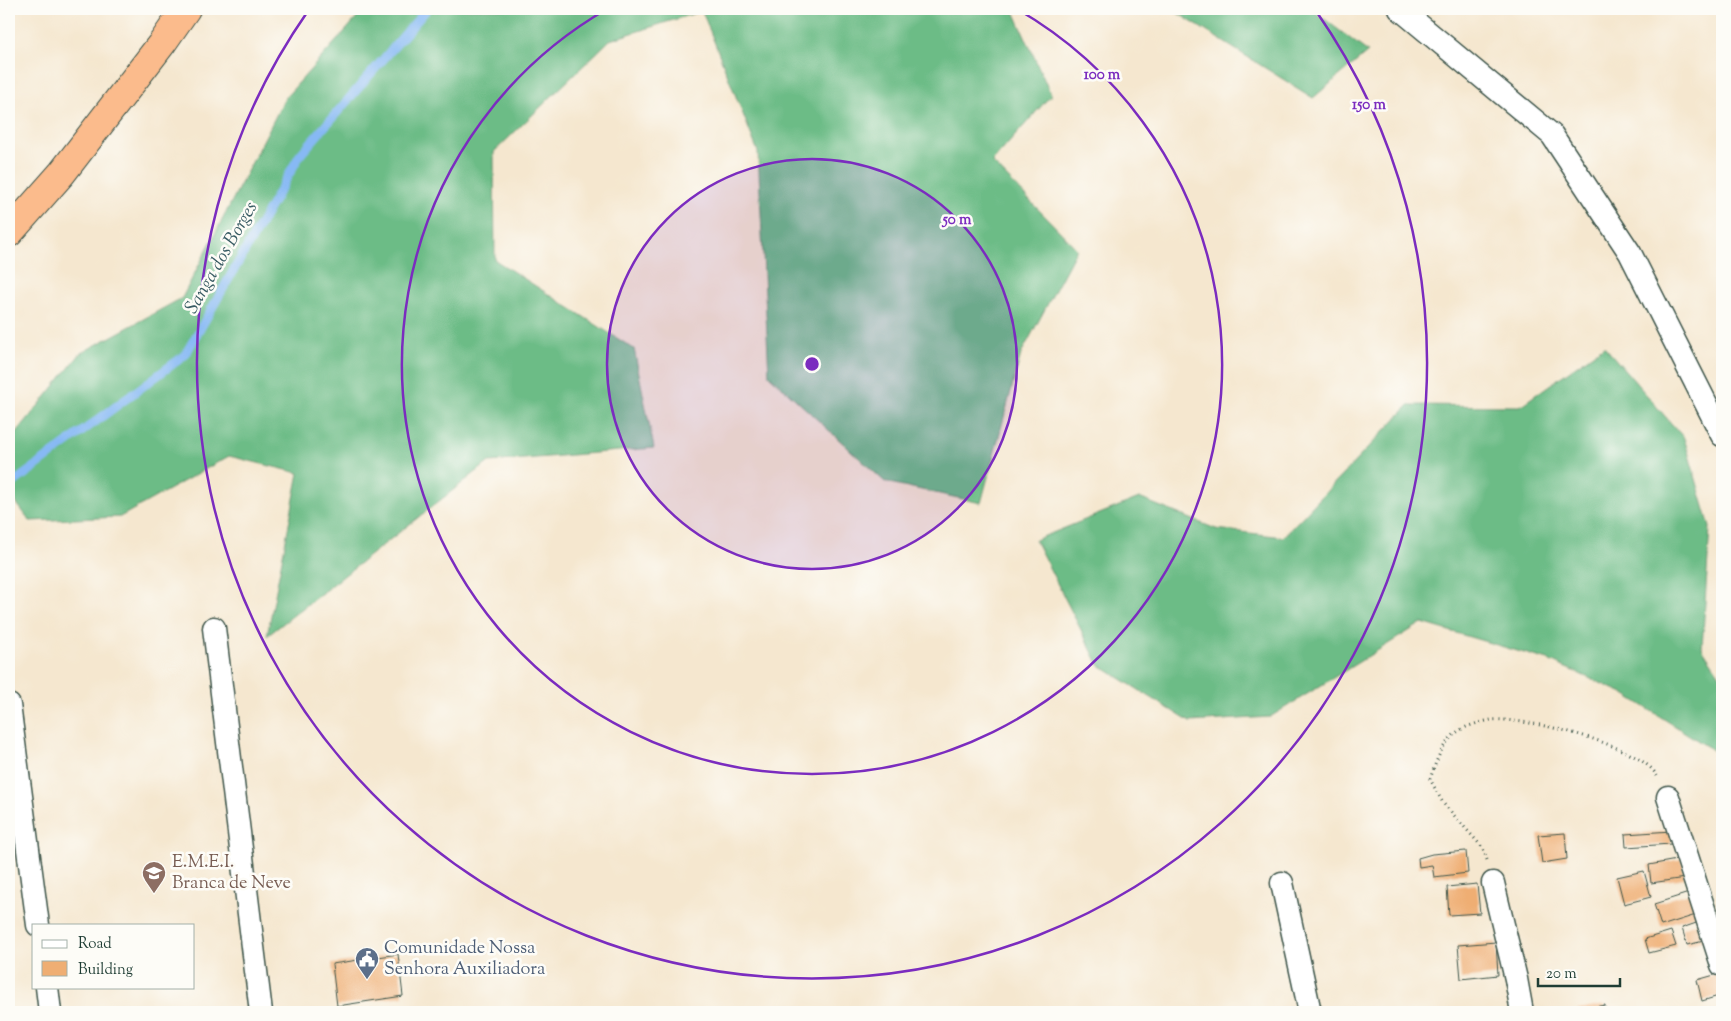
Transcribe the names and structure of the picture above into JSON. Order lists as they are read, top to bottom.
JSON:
{
  "water": ["Sanga dos Borges"],
  "places": {
    "school or university": ["E.M.E.I. Branca de Neve"],
    "public building": ["Comunidade Nossa Senhora Auxiliadora"]
  },
  "legend": ["Road", "Building"],
  "scale_bar": "20 m",
  "rings": ["100 m", "150 m", "50 m"]
}
